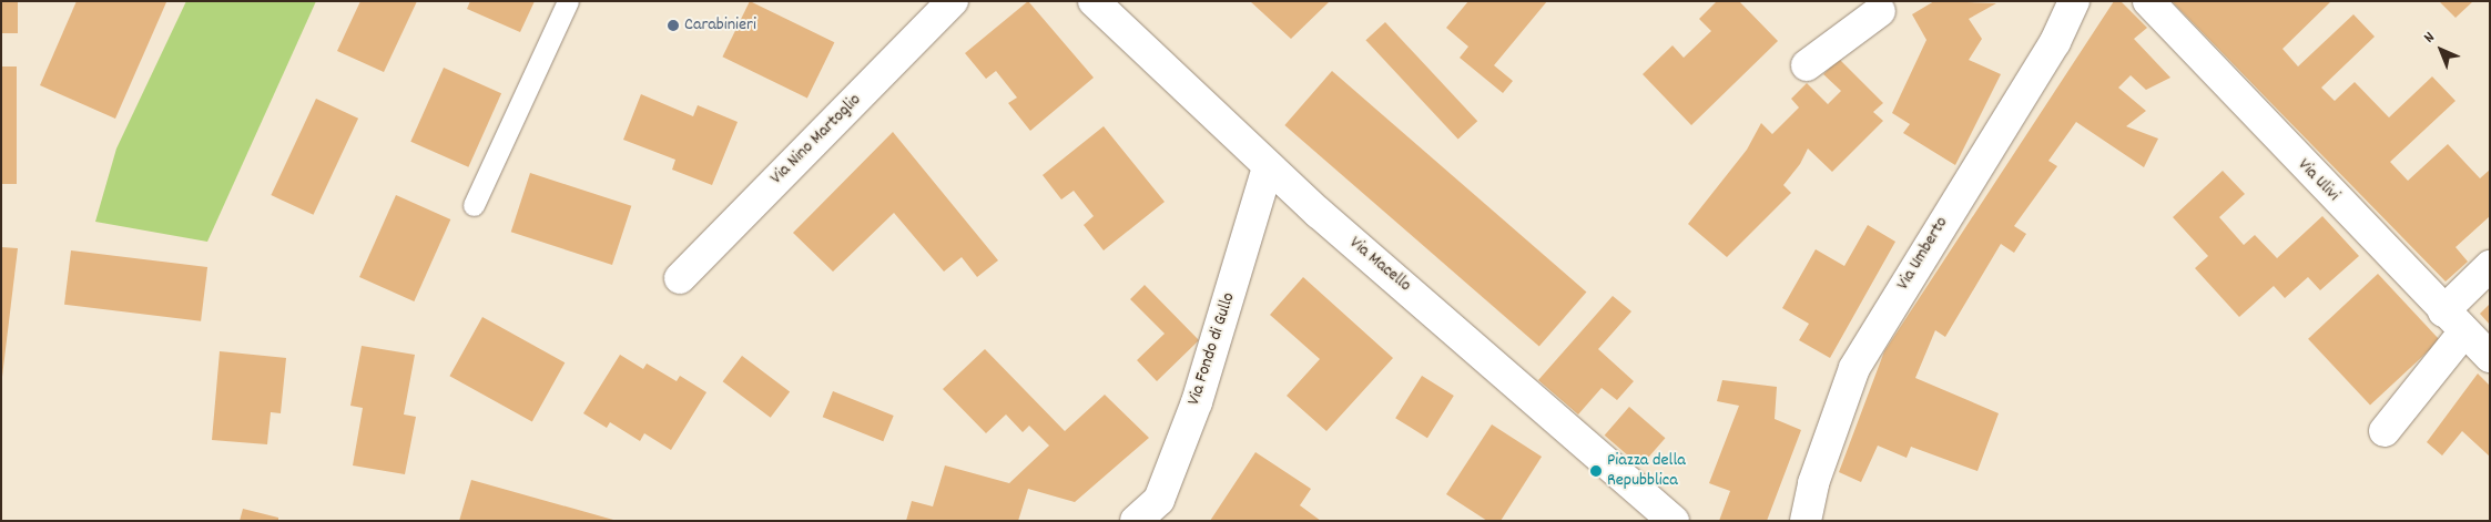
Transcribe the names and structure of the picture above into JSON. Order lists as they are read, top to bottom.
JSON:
{
  "streets": {
    "street": [
      "Via Nino Martoglio",
      "Via Ulivi",
      "Via Umberto",
      "Via Macello",
      "Via Fondo di Gullo"
    ]
  },
  "crossings": [
    ["Via Macello", "Via Fondo di Gullo"]
  ],
  "places": ["Carabinieri", "Piazza della Repubblica"],
  "north": "top left"
}
